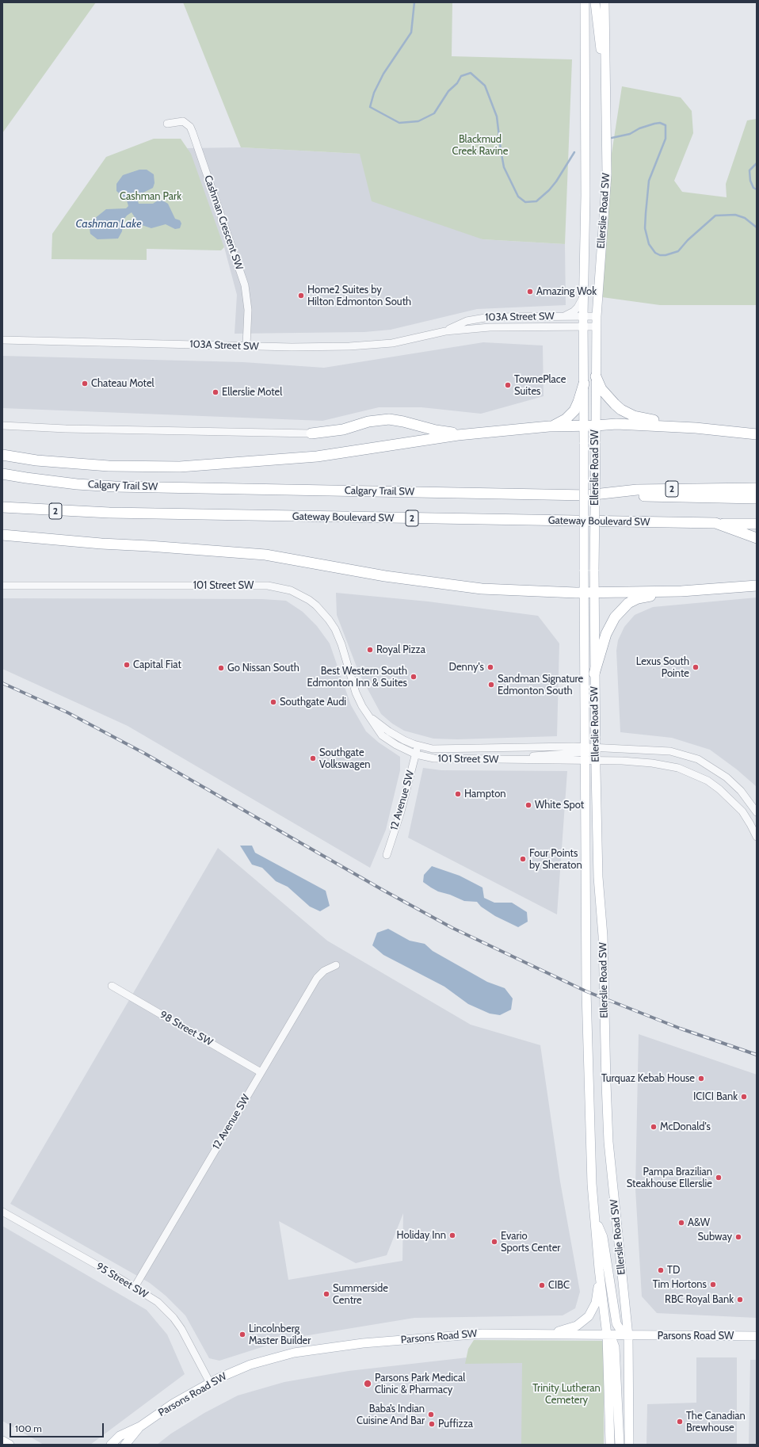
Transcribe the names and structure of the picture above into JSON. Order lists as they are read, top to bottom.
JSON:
{
  "streets": {
    "highway": ["Calgary Trail SW", "2", "Gateway Boulevard SW"],
    "main road": ["Ellerslie Road SW", "Parsons Road SW"],
    "street": [
      "Cashman Crescent SW",
      "103A Street SW",
      "101 Street SW",
      "12 Avenue SW",
      "98 Street SW",
      "95 Street SW"
    ]
  },
  "crossings": [
    ["Ellerslie Road SW", "103A Street SW"],
    ["Ellerslie Road SW", "101 Street SW"],
    ["Ellerslie Road SW", "Parsons Road SW"],
    ["Cashman Crescent SW", "103A Street SW"],
    ["101 Street SW", "12 Avenue SW"],
    ["12 Avenue SW", "98 Street SW"],
    ["12 Avenue SW", "95 Street SW"],
    ["95 Street SW", "Parsons Road SW"]
  ],
  "water": ["Cashman Lake"],
  "parks": ["Blackmud Creek Ravine", "Cashman Park", "Trinity Lutheran Cemetery"],
  "places": [
    "Amazing Wok",
    "Home2 Suites by Hilton Edmonton South",
    "Chateau Motel",
    "TownePlace Suites",
    "Ellerslie Motel",
    "Royal Pizza",
    "Capital Fiat",
    "Denny's",
    "Lexus South Pointe",
    "Go Nissan South",
    "Best Western South Edmonton Inn & Suites",
    "Sandman Signature Edmonton South",
    "Southgate Audi",
    "Southgate Volkswagen",
    "Hampton",
    "White Spot",
    "Four Points by Sheraton",
    "Turquaz Kebab House",
    "ICICI Bank",
    "McDonald's",
    "Pampa Brazilian Steakhouse Ellerslie",
    "A&W",
    "Holiday Inn",
    "Subway",
    "Evario Sports Center",
    "TD",
    "Tim Hortons",
    "CIBC",
    "Summerside Centre",
    "RBC Royal Bank",
    "Lincolnberg Master Builder",
    "Parsons Park Medical Clinic & Pharmacy",
    "Baba’s Indian Cuisine And Bar",
    "The Canadian Brewhouse",
    "Puffizza"
  ],
  "scale_bar": "100 m"
}
